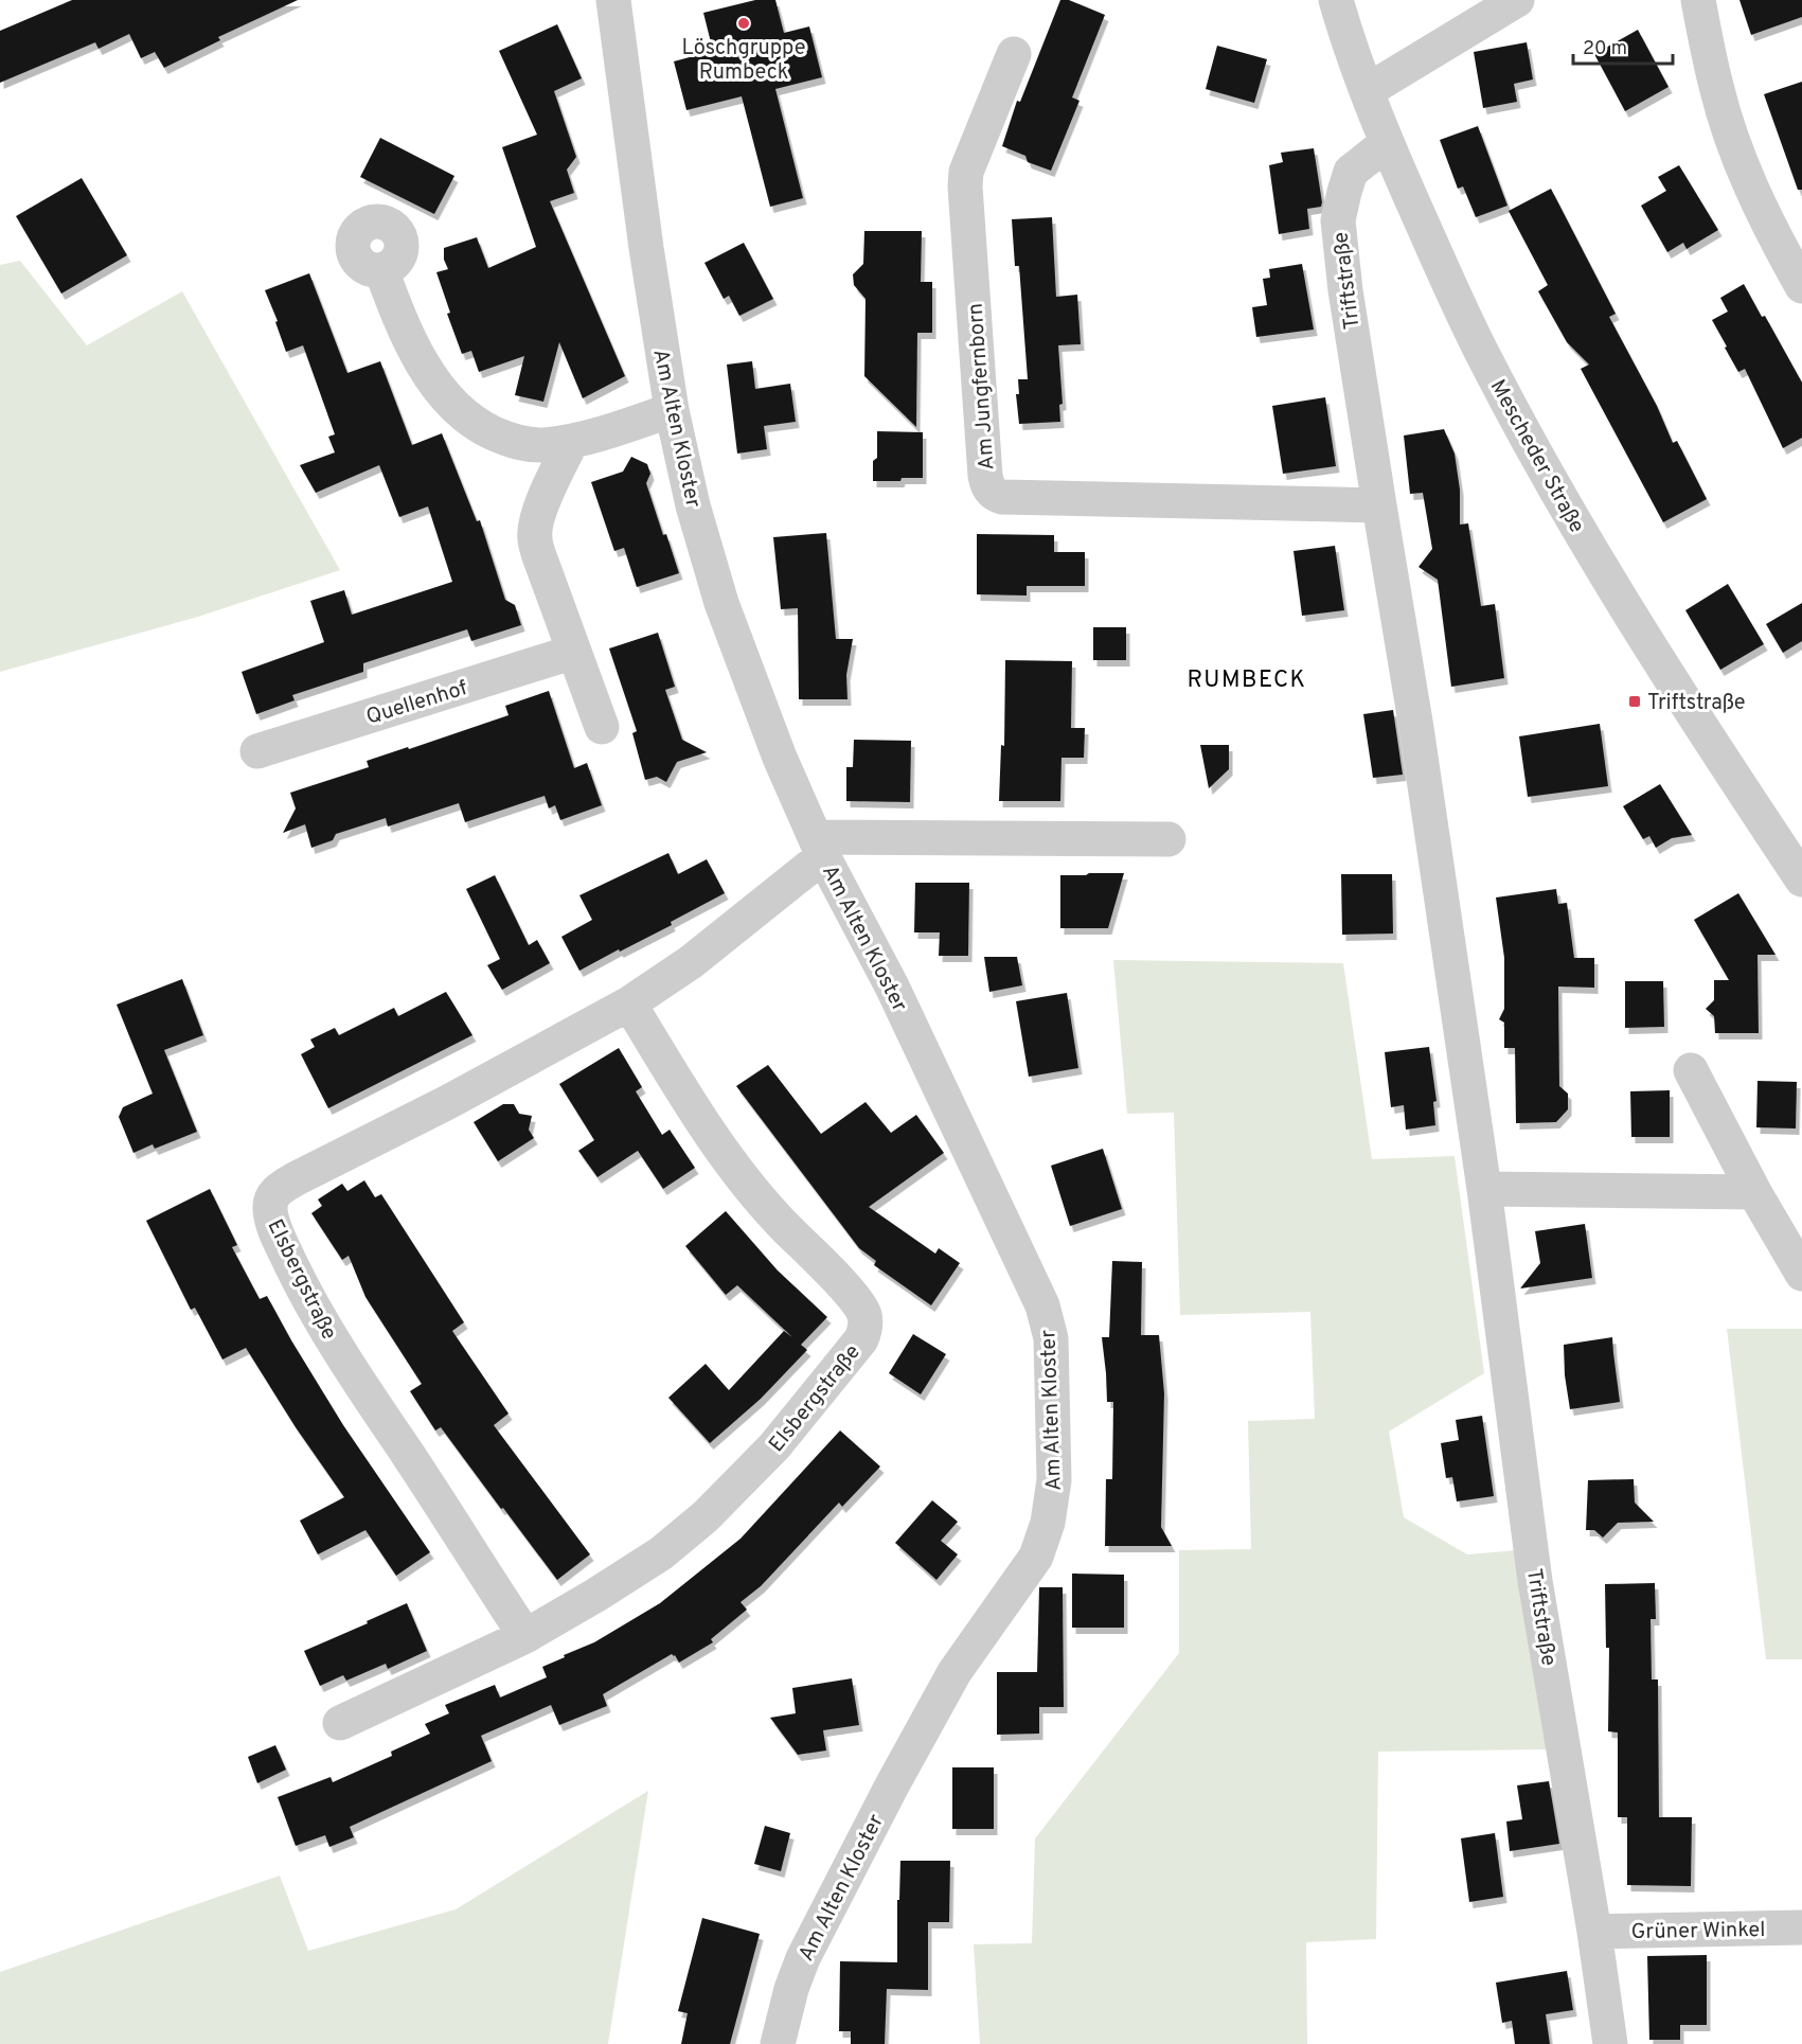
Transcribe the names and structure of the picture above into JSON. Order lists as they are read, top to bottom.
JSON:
{
  "streets": {
    "street": [
      "Triftstraße",
      "Am Jungfernborn",
      "Am Alten Kloster",
      "Mescheder Straße",
      "Quellenhof",
      "Elsbergstraße",
      "Grüner Winkel"
    ]
  },
  "crossings": [
    ["Triftstraße", "Am Jungfernborn"],
    ["Triftstraße", "Mescheder Straße"],
    ["Triftstraße", "Grüner Winkel"],
    ["Am Alten Kloster", "Elsbergstraße"]
  ],
  "districts": ["RUMBECK"],
  "places": {
    "other": ["Löschgruppe Rumbeck"],
    "transit": ["Triftstraße"]
  },
  "scale_bar": "20 m"
}
